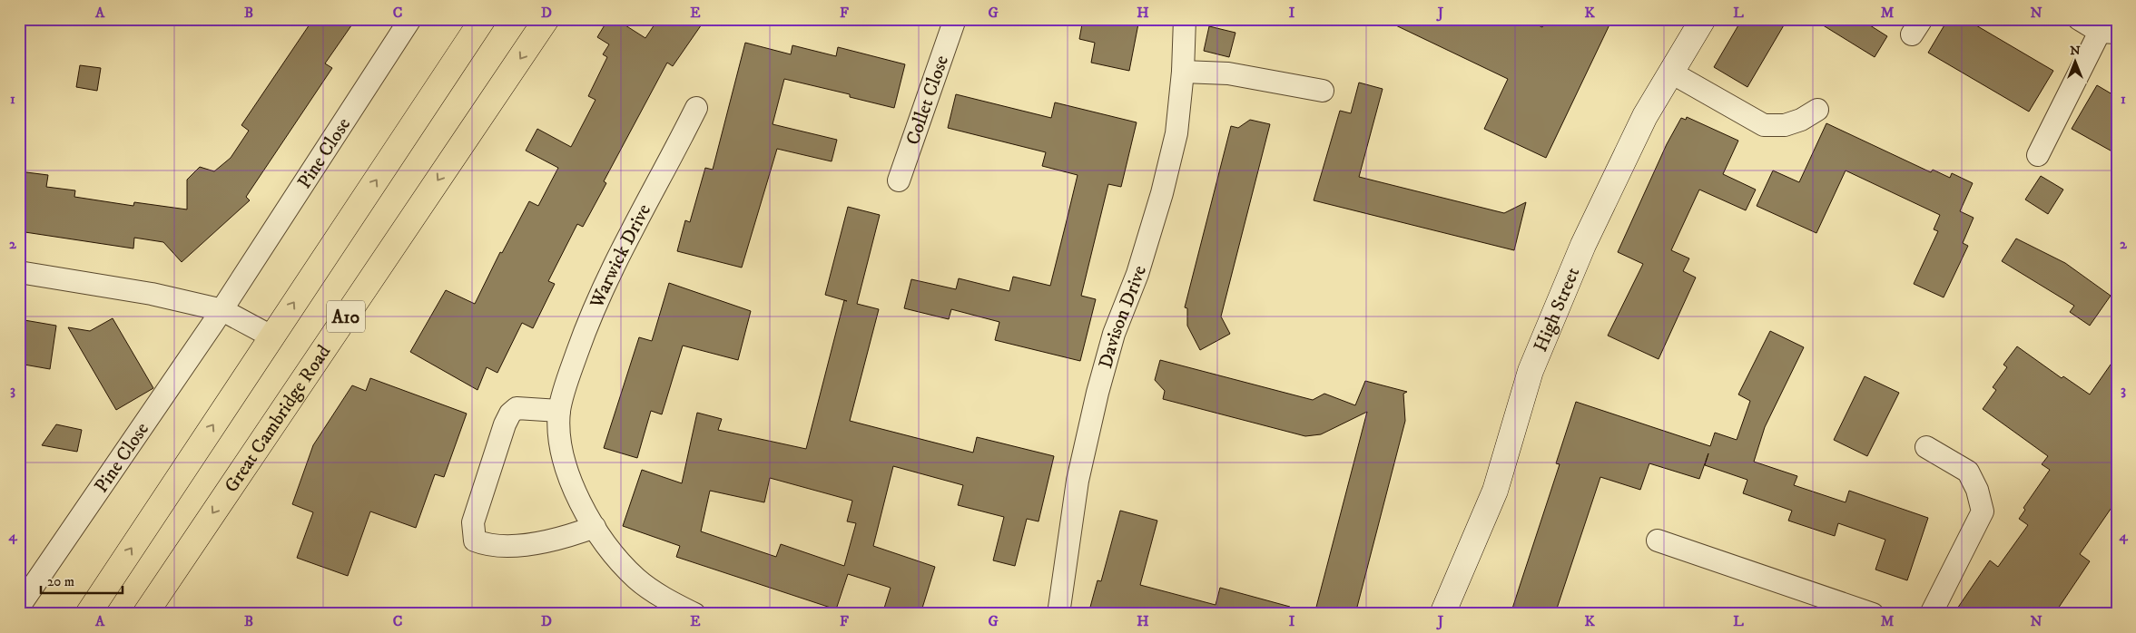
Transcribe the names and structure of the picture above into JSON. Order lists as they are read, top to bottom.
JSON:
{
  "streets": {
    "highway": ["A10", "Great Cambridge Road"],
    "main road": ["High Street"],
    "street": [
      "Collet Close",
      "Pine Close",
      "Warwick Drive",
      "Davison Drive"
    ]
  },
  "scale_bar": "20 m",
  "north": "top",
  "grid": {
    "columns": [
      "A",
      "B",
      "C",
      "D",
      "E",
      "F",
      "G",
      "H",
      "I",
      "J",
      "K",
      "L",
      "M",
      "N"
    ],
    "rows": [
      "1",
      "2",
      "3",
      "4"
    ]
  }
}
